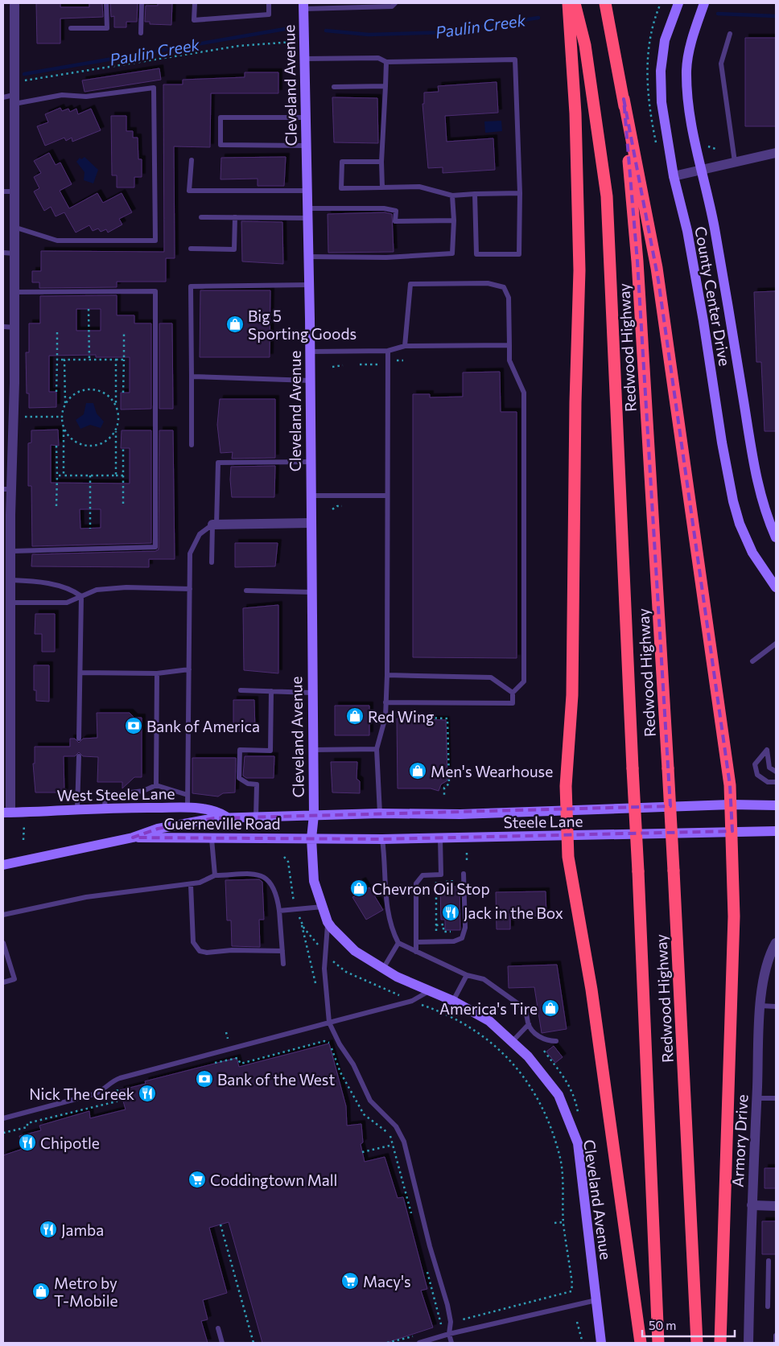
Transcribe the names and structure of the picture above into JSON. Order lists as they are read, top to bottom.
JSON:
{
  "streets": {
    "highway": ["Redwood Highway"],
    "main road": [
      "Cleveland Avenue",
      "County Center Drive",
      "West Steele Lane",
      "Steele Lane",
      "Guerneville Road"
    ],
    "street": ["Armory Drive"]
  },
  "crossings": [
    ["Cleveland Avenue", "Steele Lane"],
    ["Cleveland Avenue", "Guerneville Road"],
    ["West Steele Lane", "Guerneville Road"],
    ["Steele Lane", "Guerneville Road"]
  ],
  "water": ["Paulin Creek"],
  "places": {
    "shop": [
      "Big 5 Sporting Goods",
      "Red Wing",
      "Men's Wearhouse",
      "Chevron Oil Stop",
      "America's Tire",
      "Metro by T-Mobile"
    ],
    "bank": ["Bank of America", "Bank of the West"],
    "restaurant": [
      "Jack in the Box",
      "Nick The Greek",
      "Chipotle",
      "Jamba"
    ],
    "supermarket": ["Coddingtown Mall", "Macy's"]
  },
  "scale_bar": "50 m"
}
